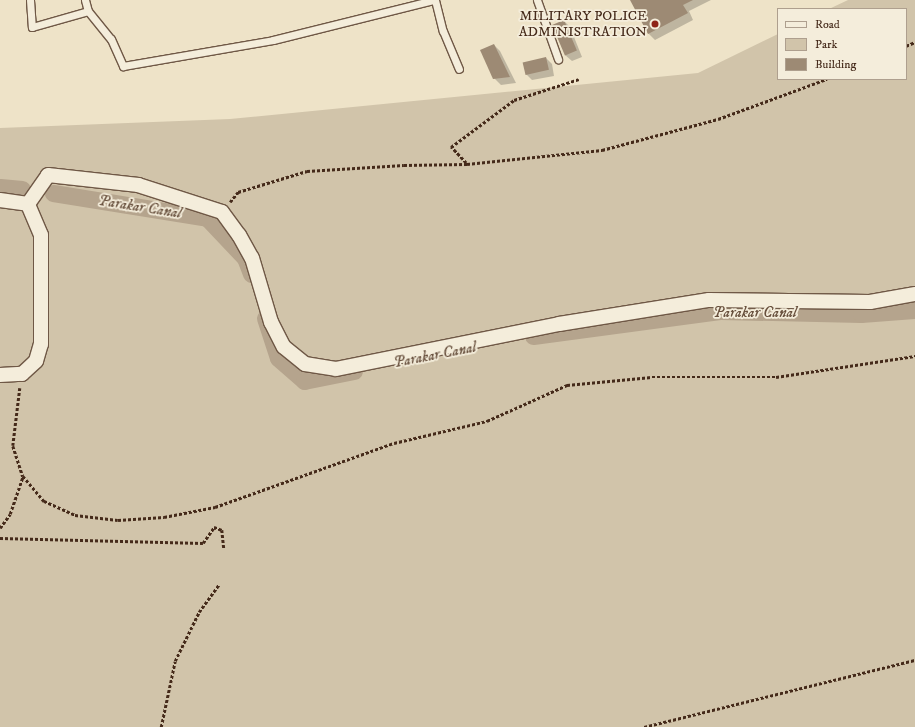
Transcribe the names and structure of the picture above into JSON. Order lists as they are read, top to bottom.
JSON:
{
  "water": ["Parakar Canal"],
  "places": ["MILITARY POLICE ADMINISTRATION"],
  "legend": ["Road", "Park", "Building"]
}
